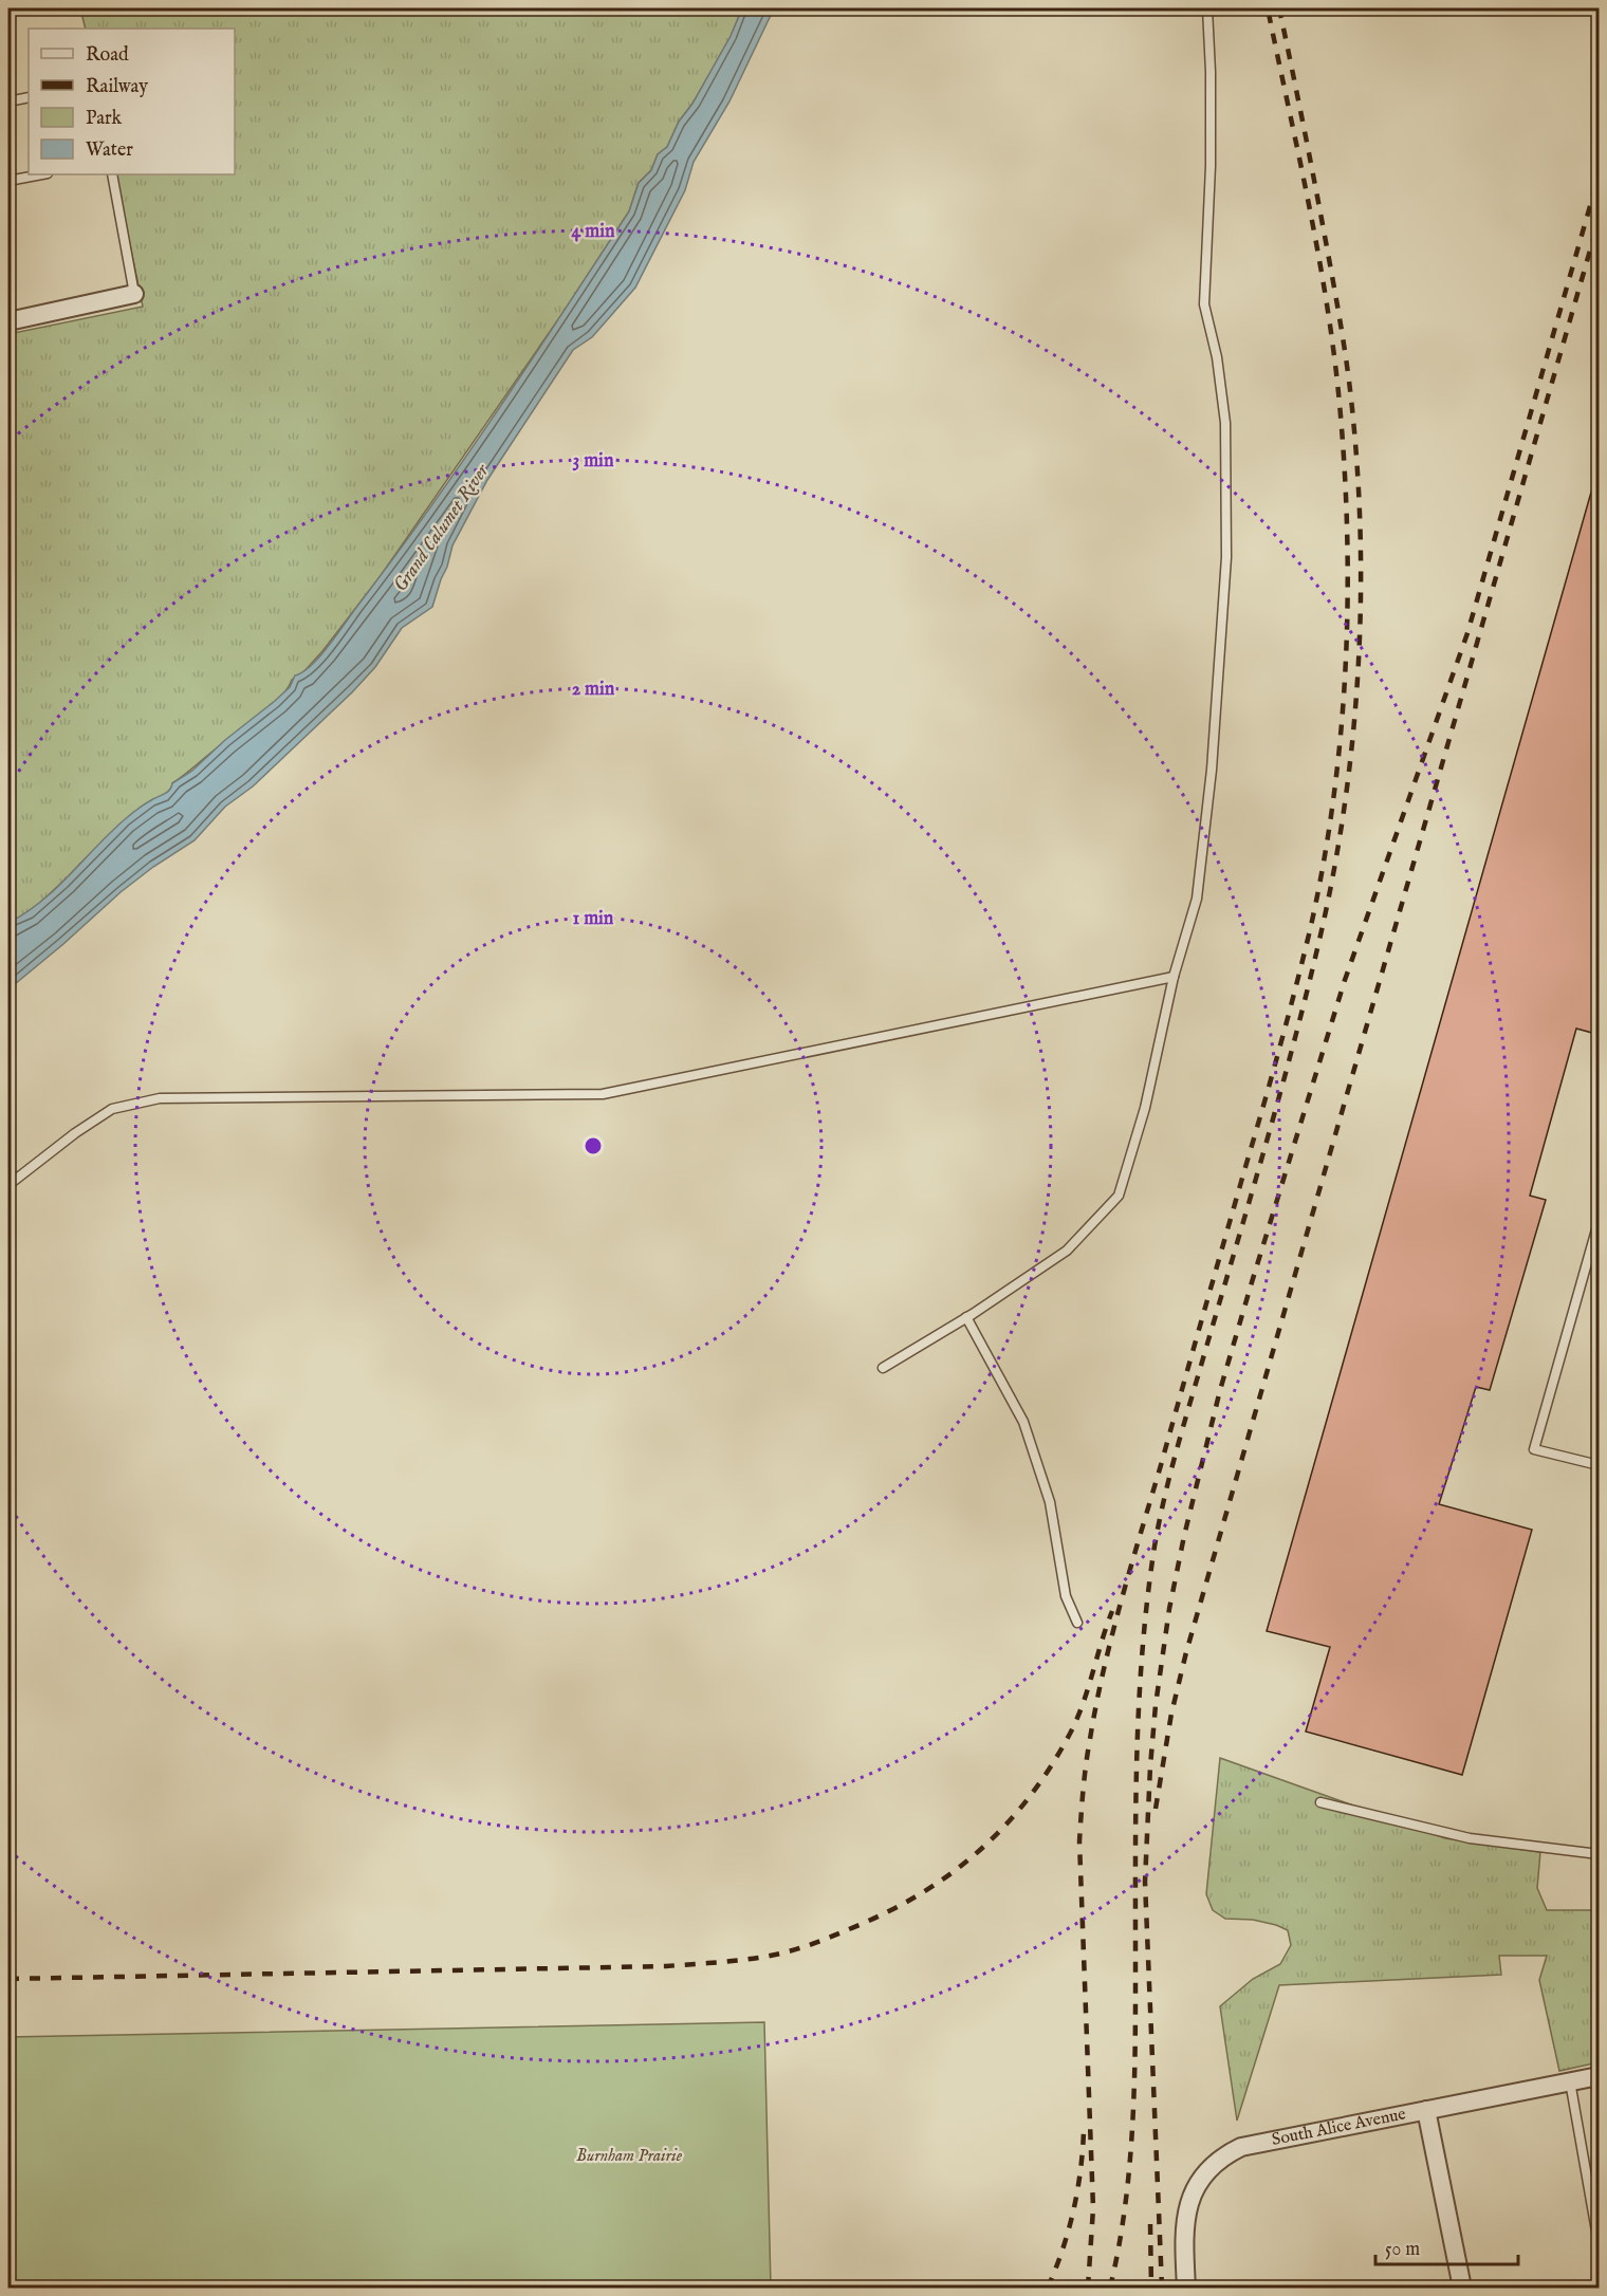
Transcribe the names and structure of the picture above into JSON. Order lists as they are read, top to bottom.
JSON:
{
  "streets": {
    "street": ["South Alice Avenue"]
  },
  "water": ["Grand Calumet River"],
  "parks": ["Burnham Prairie"],
  "legend": [
    "Road",
    "Railway",
    "Park",
    "Water"
  ],
  "scale_bar": "50 m",
  "rings": [
    "4 min",
    "3 min",
    "2 min",
    "1 min"
  ]
}
